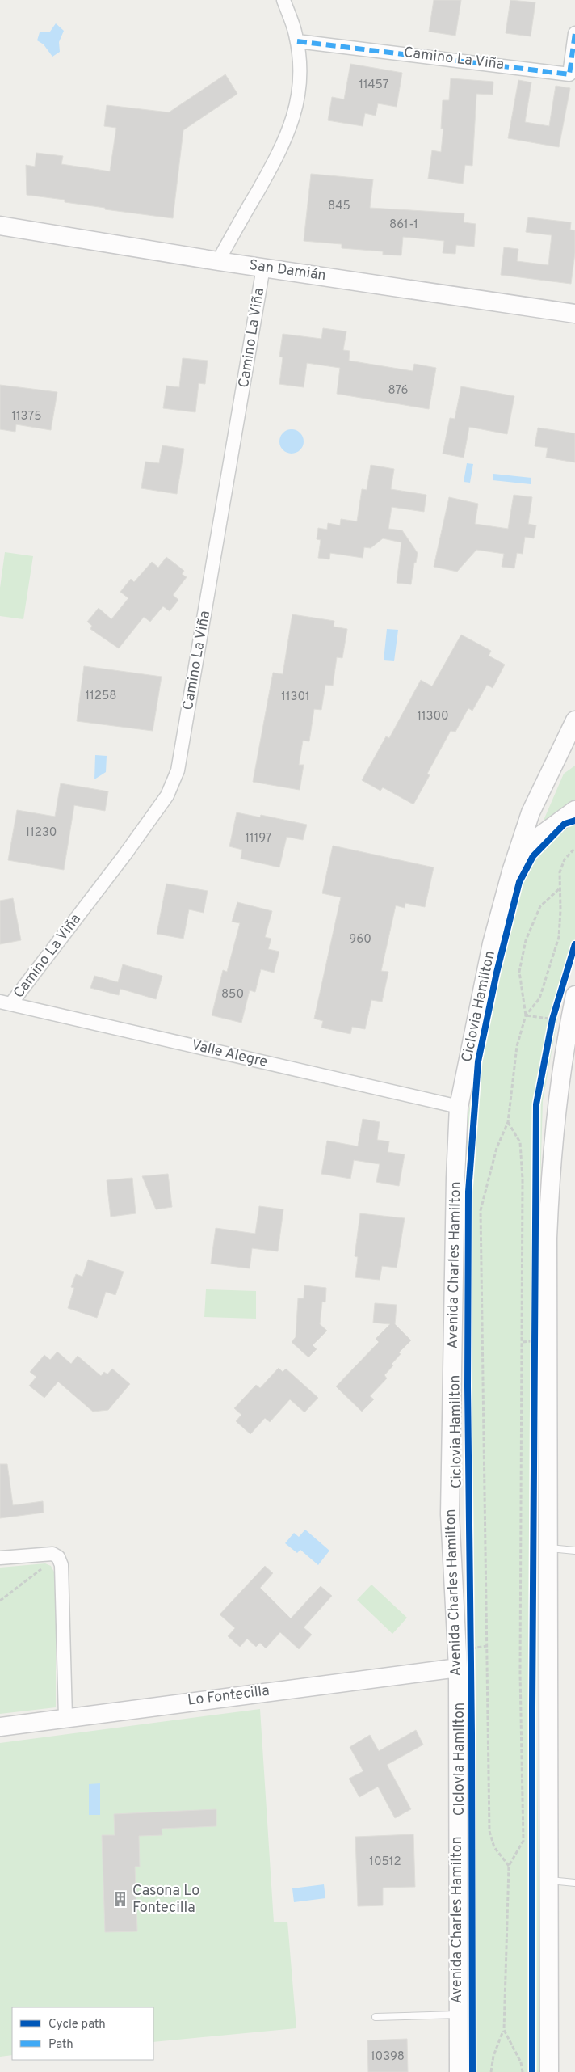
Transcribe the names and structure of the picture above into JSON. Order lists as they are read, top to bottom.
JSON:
{
  "streets": {
    "main road": ["San Damián", "Avenida Charles Hamilton", "Lo Fontecilla"],
    "street": ["Camino La Viña", "Valle Alegre"],
    "cycle path": ["Ciclovia Hamilton"]
  },
  "crossings": [
    ["Camino La Viña", "San Damián"],
    ["Camino La Viña", "Valle Alegre"],
    ["Valle Alegre", "Avenida Charles Hamilton"],
    ["Avenida Charles Hamilton", "Lo Fontecilla"]
  ],
  "places": {
    "building": ["Casona Lo Fontecilla"]
  },
  "house_numbers": [
    "11457",
    "845",
    "861-1",
    "876",
    "11375",
    "11258",
    "11301",
    "11300",
    "11230",
    "11197",
    "960",
    "850",
    "10512",
    "10398"
  ],
  "legend": ["Cycle path", "Path"]
}
